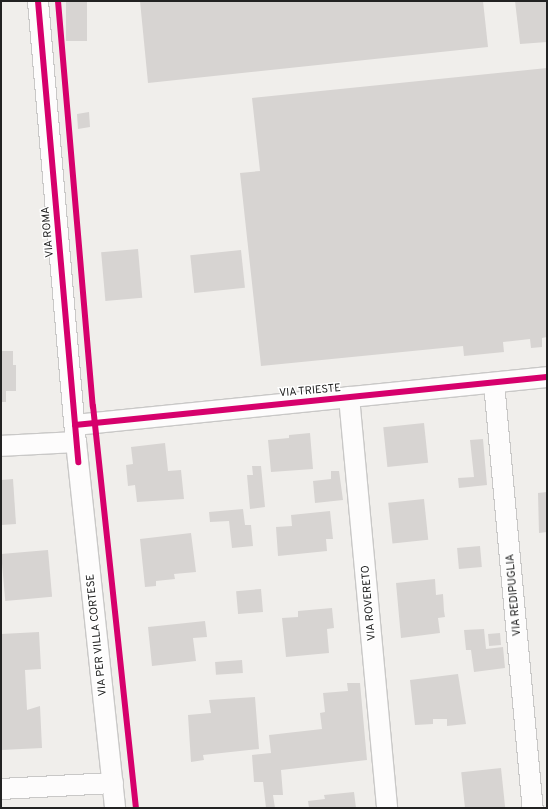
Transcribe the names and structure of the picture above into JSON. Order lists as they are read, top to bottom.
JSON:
{
  "streets": {
    "street": [
      "VIA ROMA",
      "VIA TRIESTE",
      "VIA REDIPUGLIA",
      "VIA ROVERETO",
      "VIA PER VILLA CORTESE"
    ]
  },
  "crossings": [
    ["VIA ROMA", "VIA TRIESTE"],
    ["VIA ROMA", "VIA PER VILLA CORTESE"],
    ["VIA TRIESTE", "VIA REDIPUGLIA"],
    ["VIA TRIESTE", "VIA ROVERETO"]
  ]
}
